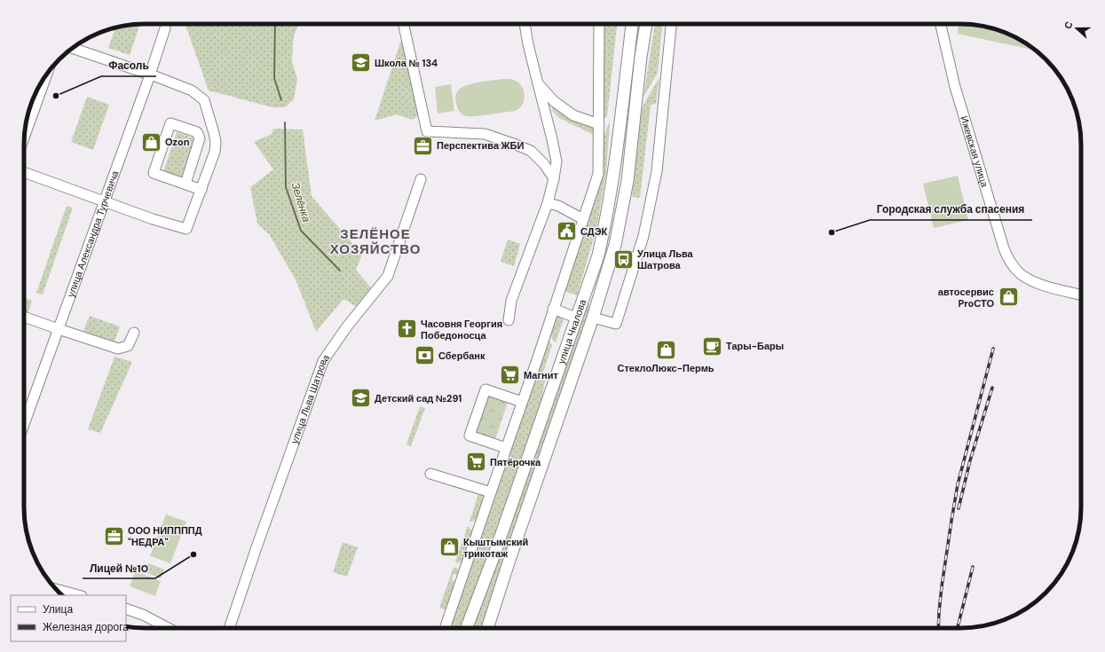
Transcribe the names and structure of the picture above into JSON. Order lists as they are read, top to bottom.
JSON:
{
  "streets": {
    "main road": ["улица Чкалова"],
    "street": ["Ижевская улица", "улица Александра Турчевича", "улица Льва Шатрова"]
  },
  "districts": ["ЗЕЛЁНОЕ ХОЗЯЙСТВО"],
  "water": ["Зелёнка"],
  "places": {
    "school or university": ["Школа № 134", "Детский сад №291"],
    "other": ["Фасоль", "Городская служба спасения", "Лицей №10"],
    "shop": [
      "Ozon",
      "автосервис ProСТО",
      "СтеклоЛюкс-Пермь",
      "Кыштымский трикотаж"
    ],
    "office": ["Перспектива ЖБИ", "ООО НИППППД \"НЕДРА\""],
    "public building": ["СДЭК"],
    "bus stop": ["Улица Льва Шатрова"],
    "church": ["Часовня Георгия Победоносца"],
    "cafe": ["Тары-Бары"],
    "bank": ["Сбербанк"],
    "supermarket": ["Магнит", "Пятёрочка"]
  },
  "legend": ["Улица", "Железная дорога"],
  "north": "left"
}
